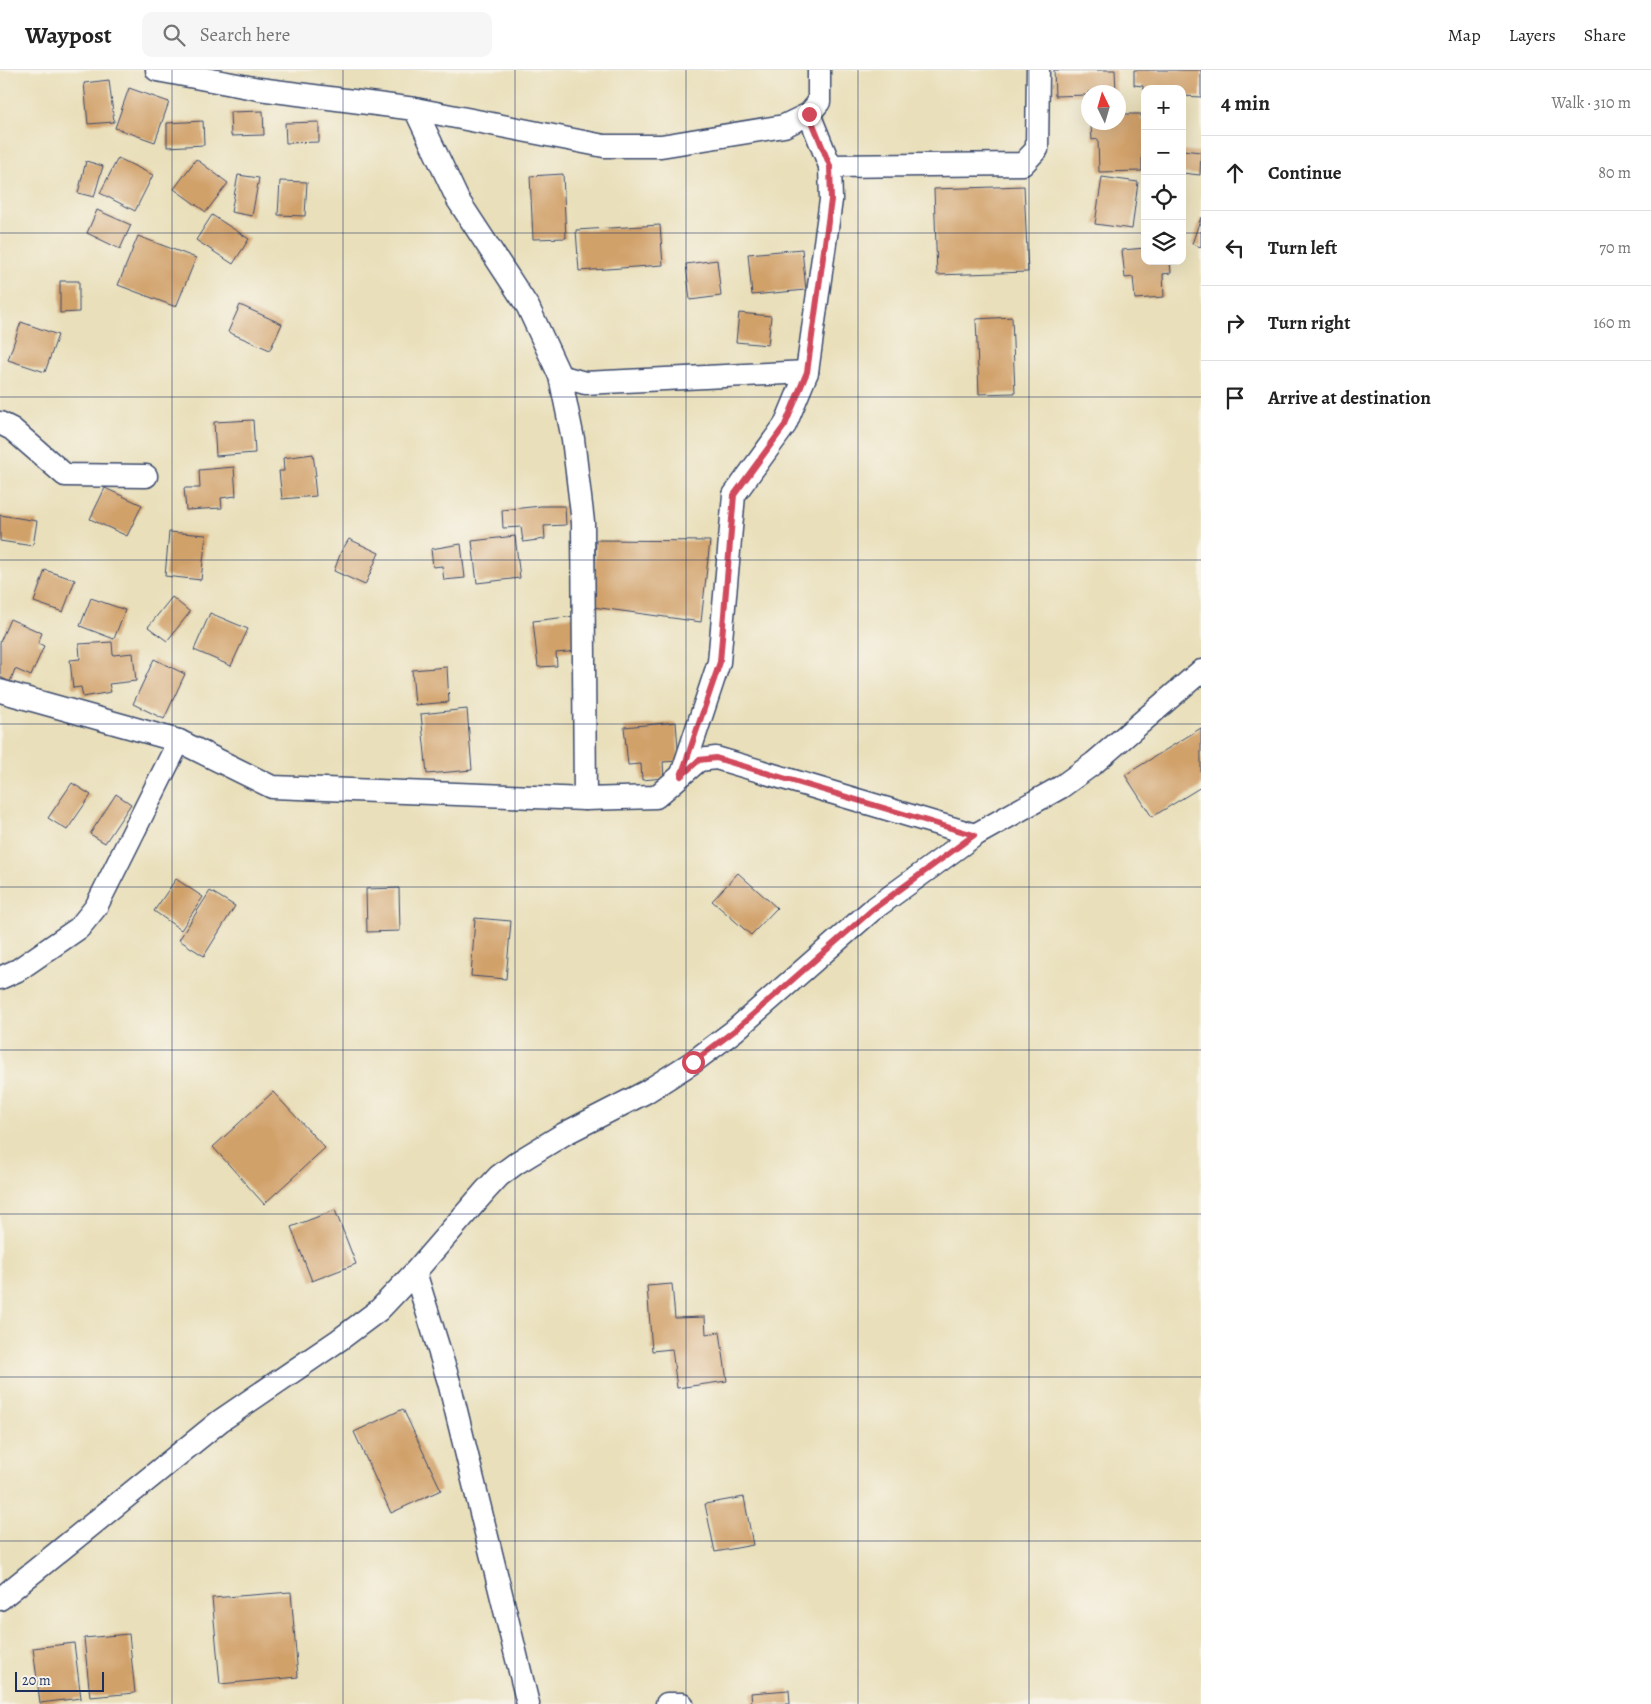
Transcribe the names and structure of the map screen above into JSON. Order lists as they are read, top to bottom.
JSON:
{
  "scale_bar": "20 m",
  "north": "top",
  "page": {
    "header": "Waypost",
    "search": "Search here",
    "nav": ["Map", "Layers", "Share"],
    "heading": ["4 min", "Walk · 310 m"],
    "map_buttons": ["+", "−"],
    "list": [
      ["Continue", "80 m"],
      ["Turn left", "70 m"],
      ["Turn right", "160 m"],
      "Arrive at destination"
    ],
    "scale": "20 m"
  }
}
